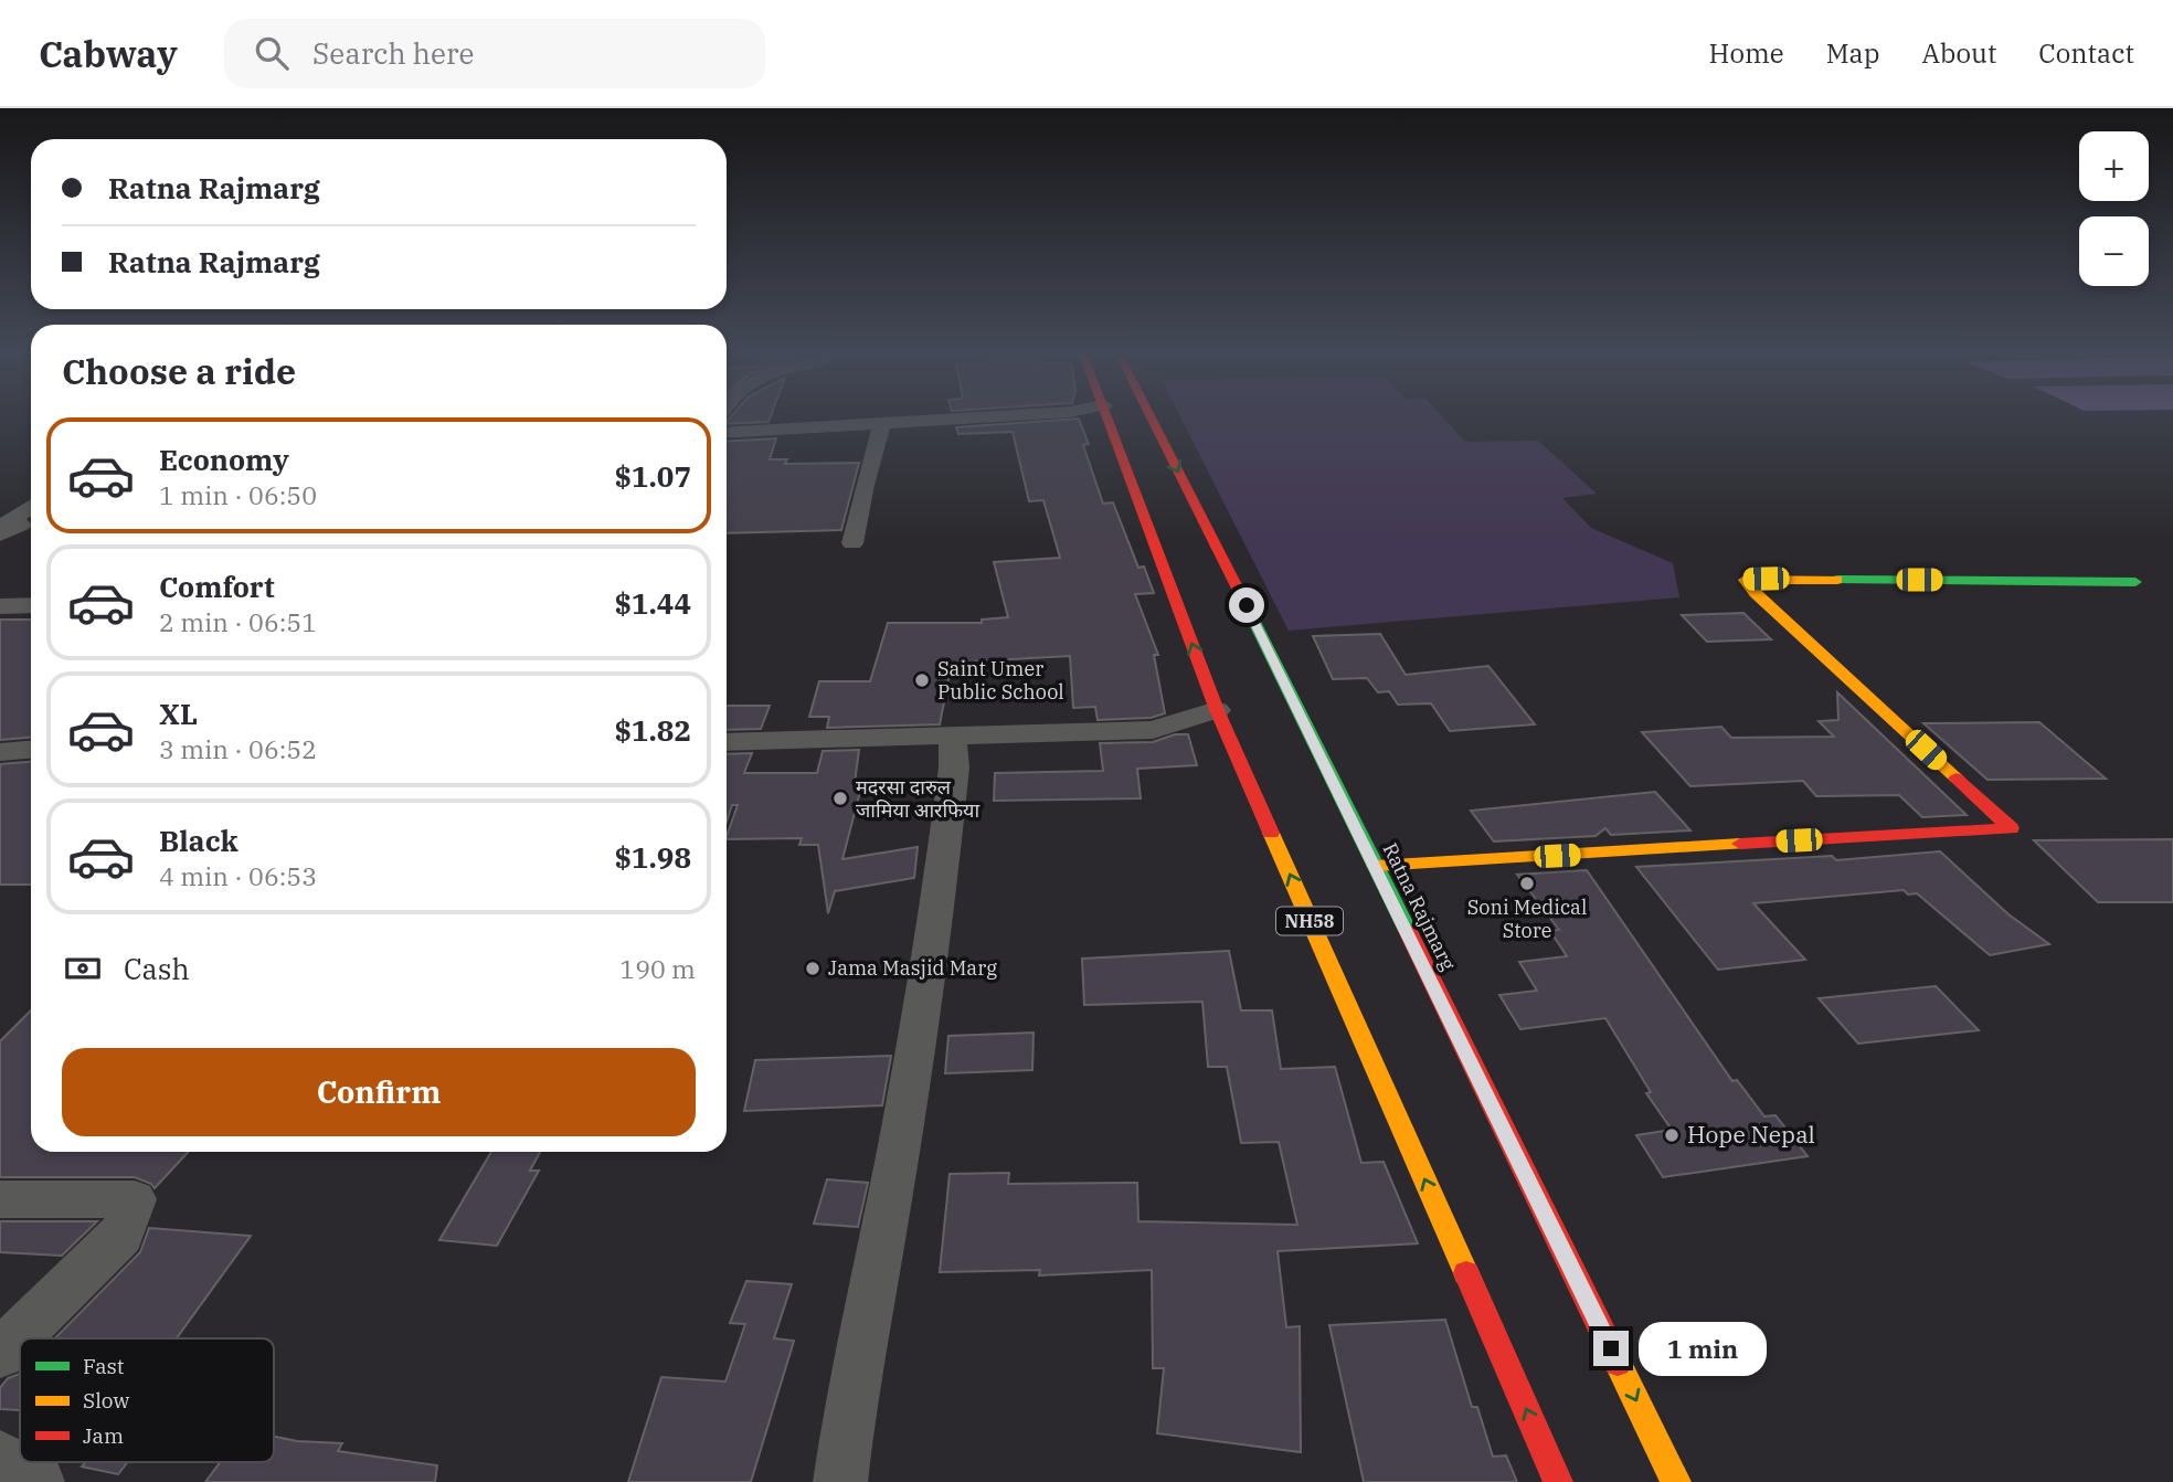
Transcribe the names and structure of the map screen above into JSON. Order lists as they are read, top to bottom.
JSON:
{
  "streets": {
    "main road": ["Ratna Rajmarg", "NH58"]
  },
  "places": [
    "Saint Umer Public School",
    "मदरसा दारुल जामिया आरफिया",
    "Soni Medical Store",
    "Jama Masjid Marg",
    "Hope Nepal"
  ],
  "legend": ["Fast", "Slow", "Jam"],
  "page": {
    "header": "Cabway",
    "search": "Search here",
    "nav": [
      "Home",
      "Map",
      "About",
      "Contact"
    ],
    "map_buttons": ["+", "−"],
    "banner": ["Ratna Rajmarg", "Ratna Rajmarg"],
    "heading": "Choose a ride",
    "list": [
      {
        "name": "Economy",
        "note": "1 min · 06:50",
        "value": "$1.07"
      },
      {
        "name": "Comfort",
        "note": "2 min · 06:51",
        "value": "$1.44"
      },
      {
        "name": "XL",
        "note": "3 min · 06:52",
        "value": "$1.82"
      },
      {
        "name": "Black",
        "note": "4 min · 06:53",
        "value": "$1.98"
      }
    ],
    "pay": ["Cash", "190 m"],
    "buttons": "Confirm",
    "bubble": "1 min"
  }
}
